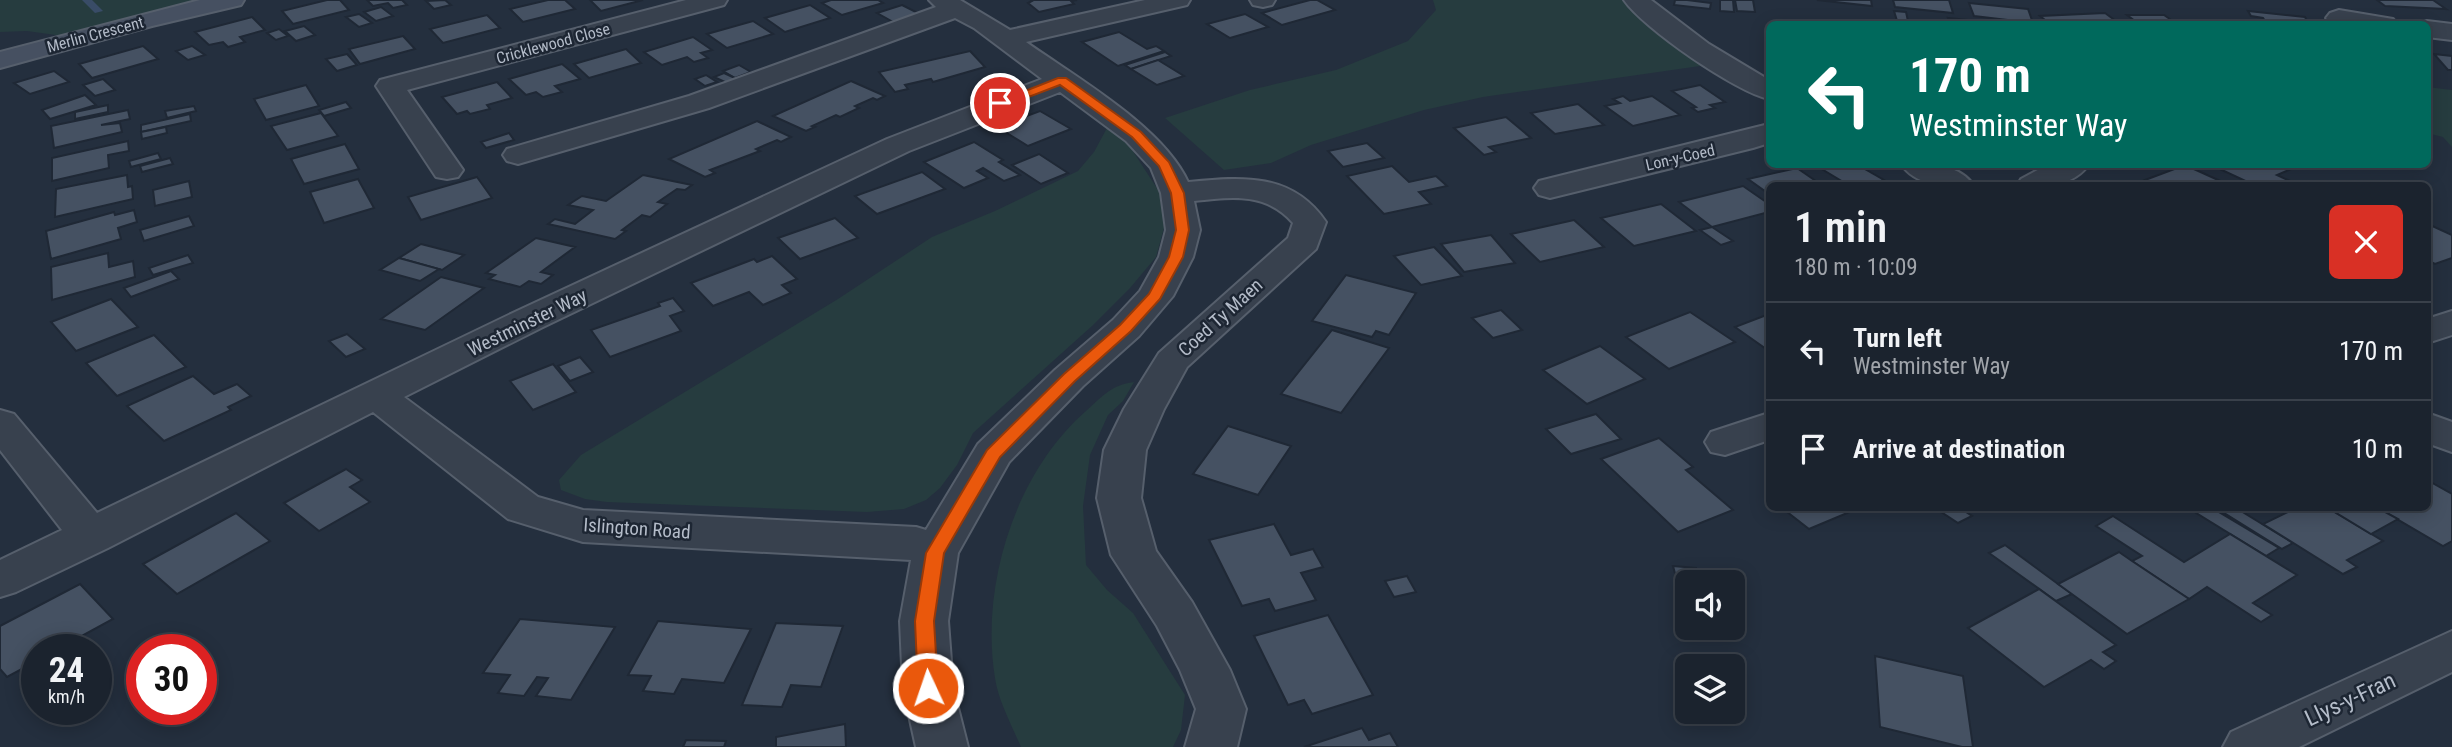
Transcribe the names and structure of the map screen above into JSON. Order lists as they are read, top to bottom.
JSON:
{
  "streets": {
    "street": [
      "Merlin Crescent",
      "Cricklewood Close",
      "Lon-y-Coed",
      "Coed Ty Maen",
      "Westminster Way",
      "Islington Road",
      "Llys-y-Fran"
    ]
  },
  "crossings": [
    ["Westminster Way", "Islington Road"]
  ],
  "page": {
    "turn": ["170 m", "Westminster Way"],
    "heading": ["1 min", "180 m · 10:09"],
    "list": [
      {
        "name": "Turn left",
        "note": "Westminster Way",
        "value": "170 m"
      },
      {
        "name": "Arrive at destination",
        "value": "10 m"
      }
    ],
    "speed": "24 km/h",
    "limit": "30"
  }
}
